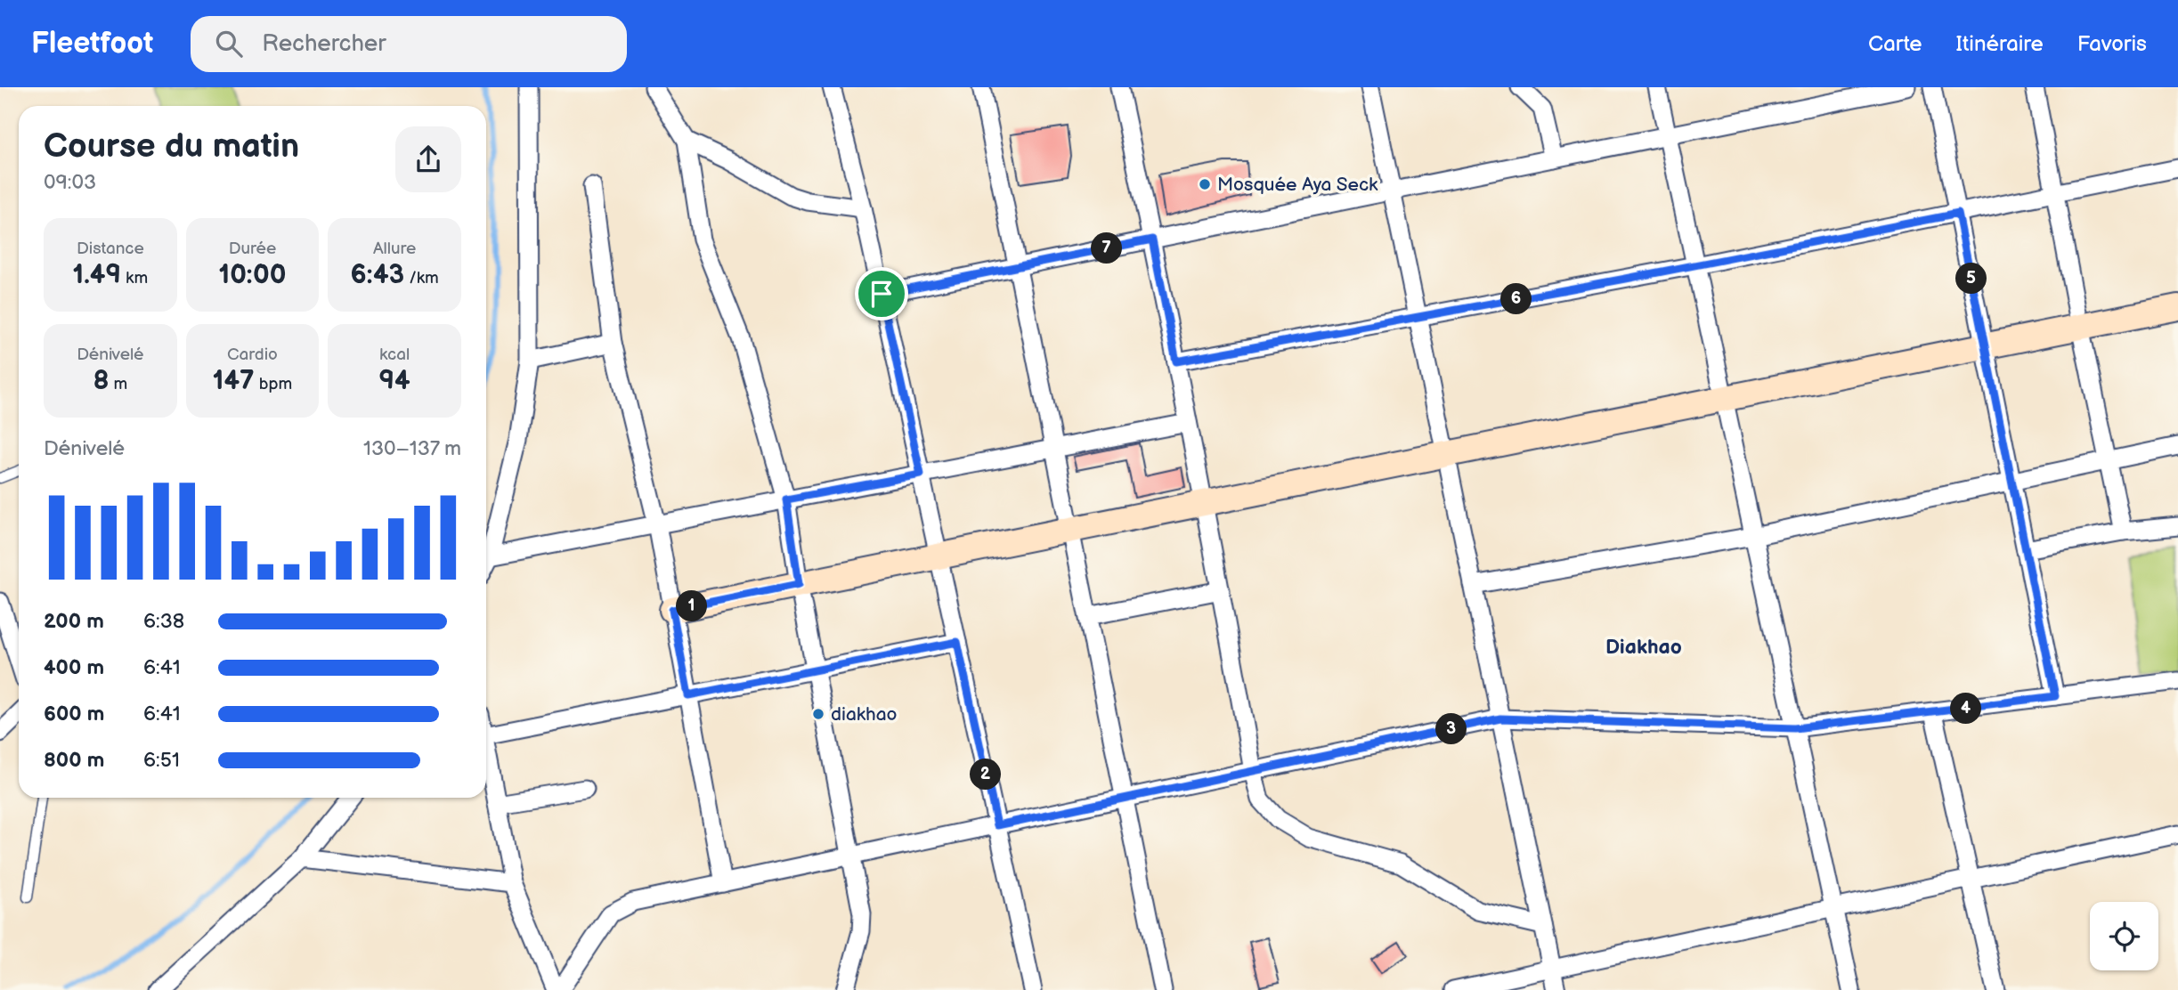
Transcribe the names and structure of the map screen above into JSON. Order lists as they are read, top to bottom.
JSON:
{
  "districts": ["Diakhao"],
  "places": ["Mosquée Aya Seck", "diakhao"],
  "page": {
    "header": "Fleetfoot",
    "search": "Rechercher",
    "nav": ["Carte", "Itinéraire", "Favoris"],
    "heading": ["Course du matin", "09:03"],
    "stats": [
      ["Distance", "1.49 km"],
      ["Durée", "10:00"],
      ["Allure", "6:43 /km"],
      ["Dénivelé", "8 m"],
      ["Cardio", "147 bpm"],
      ["kcal", "94"]
    ],
    "pins": [
      "7",
      "5",
      "6",
      "1",
      "4",
      "3",
      "2"
    ],
    "chart": ["Dénivelé", "130–137 m"],
    "list": [
      {
        "name": "200 m",
        "note": "6:38"
      },
      {
        "name": "400 m",
        "note": "6:41"
      },
      {
        "name": "600 m",
        "note": "6:41"
      },
      {
        "name": "800 m",
        "note": "6:51"
      }
    ]
  }
}
